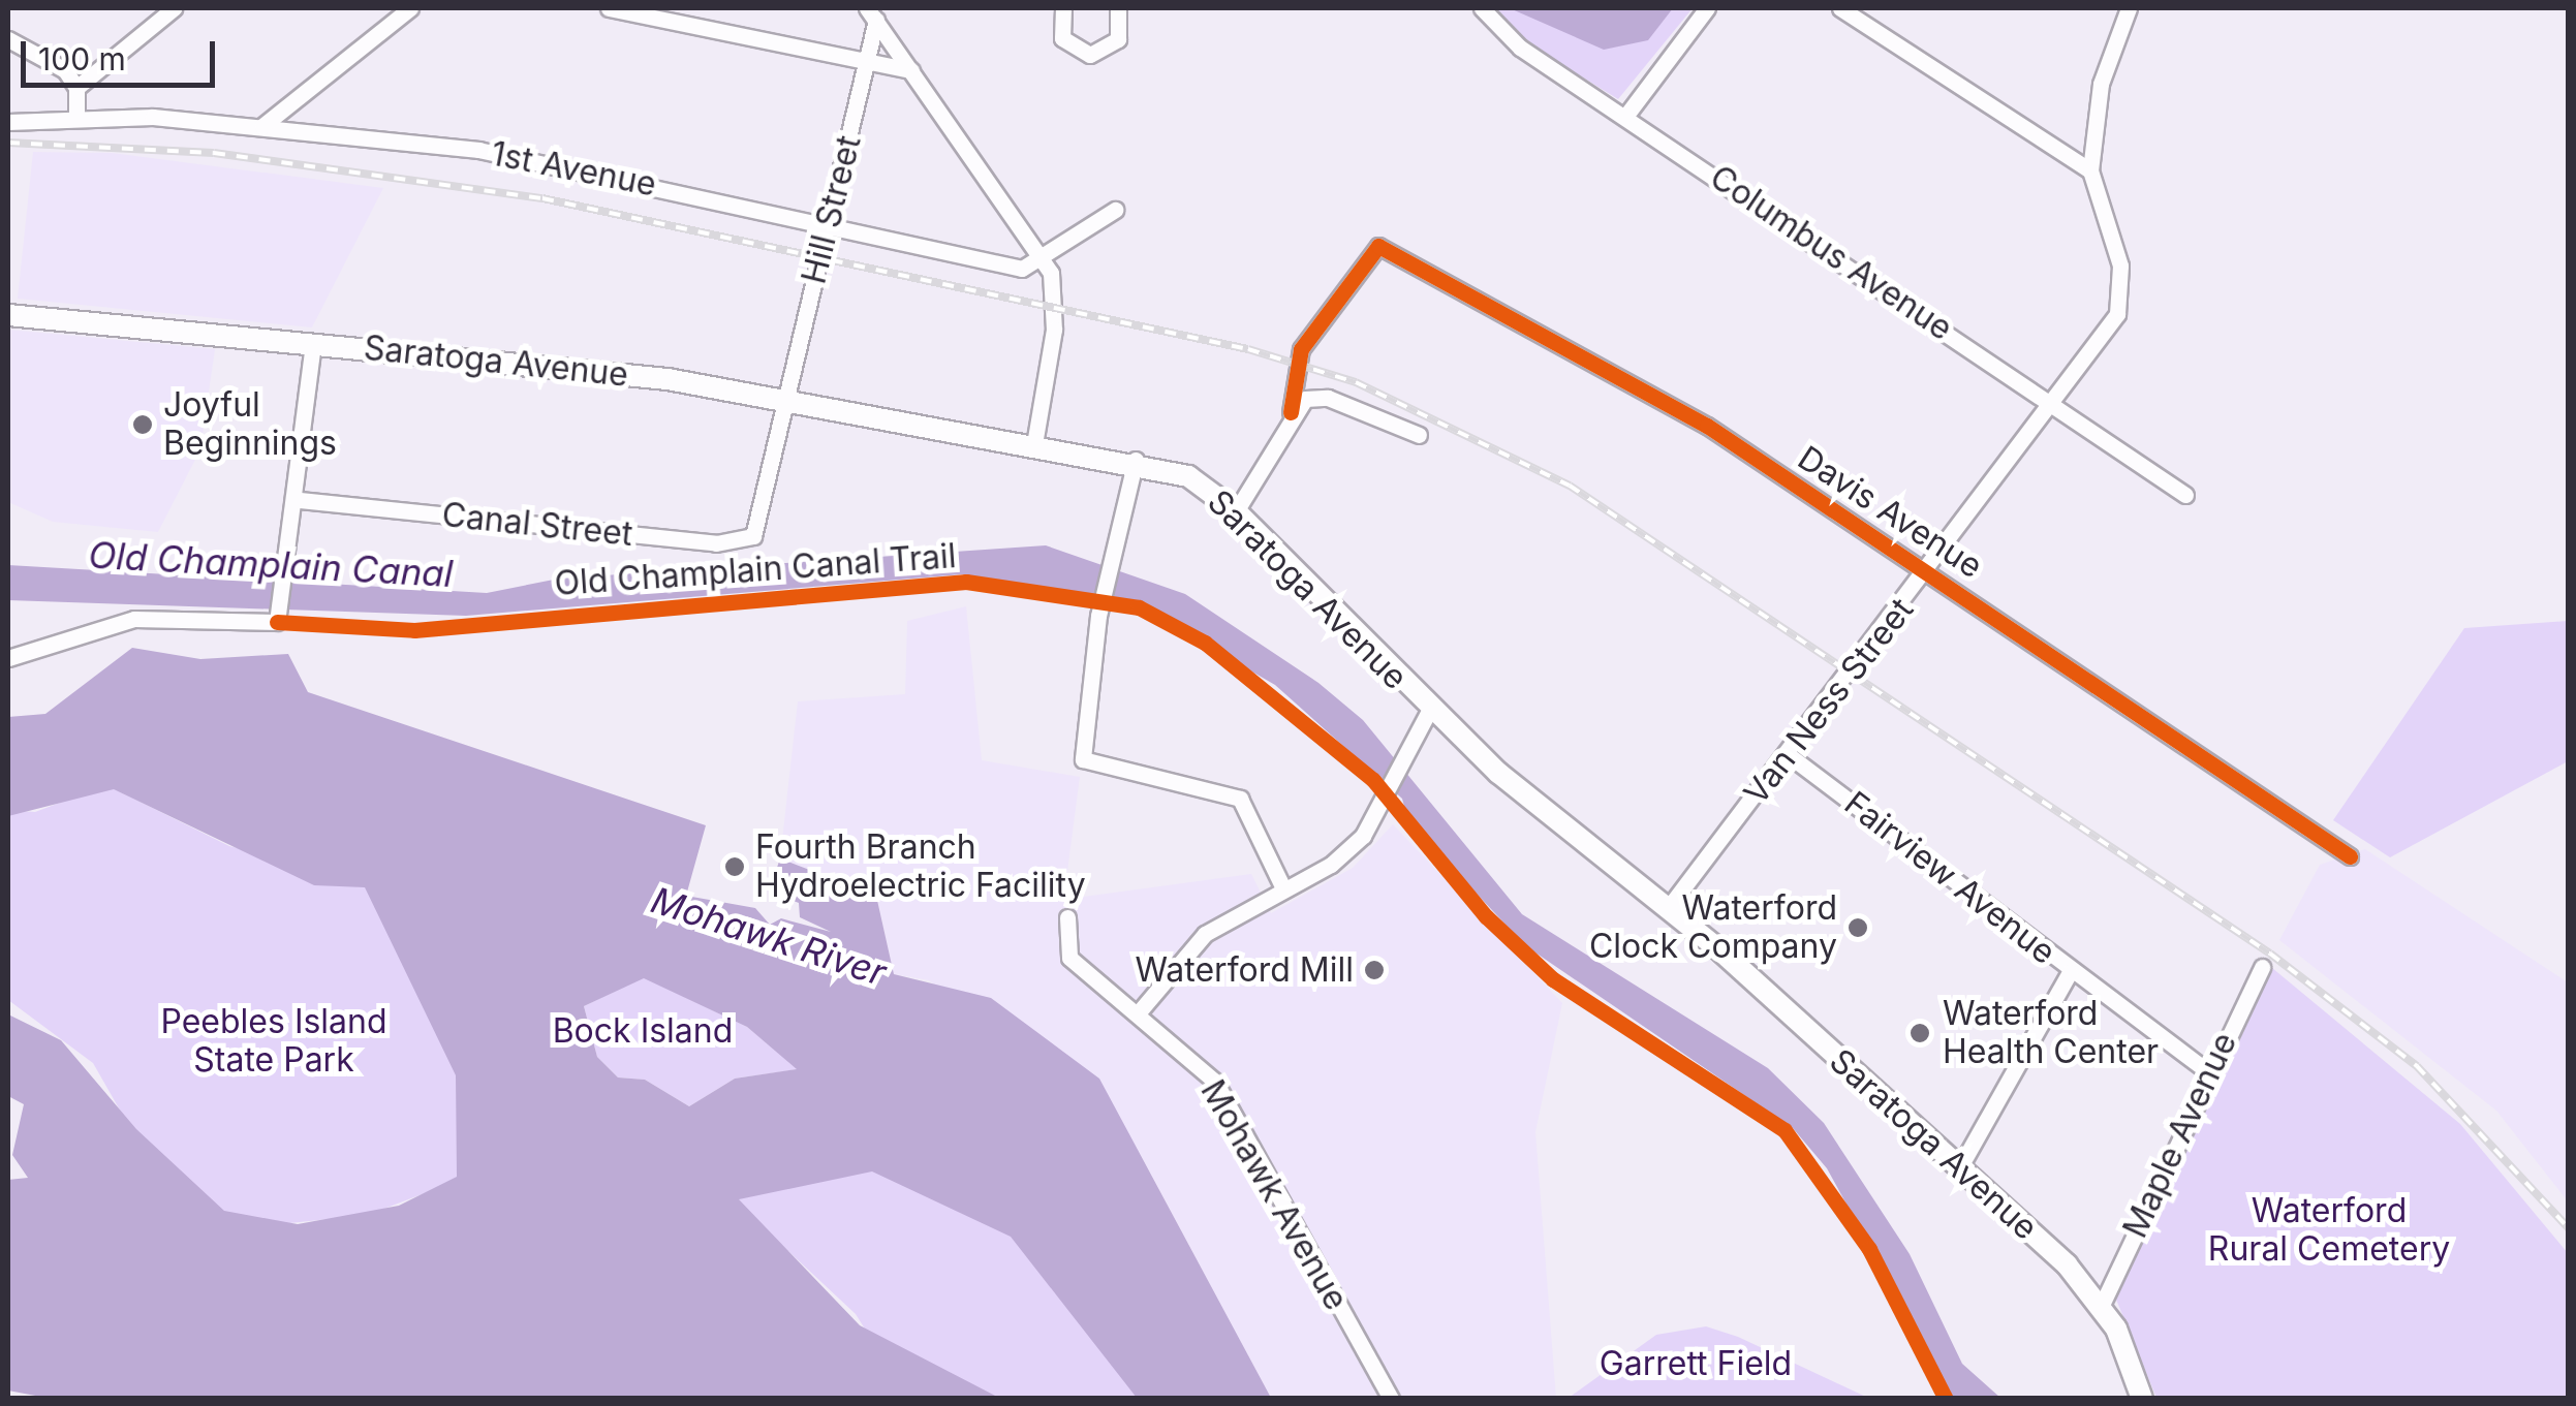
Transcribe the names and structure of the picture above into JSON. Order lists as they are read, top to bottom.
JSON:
{
  "streets": {
    "main road": ["Saratoga Avenue"],
    "street": [
      "1st Avenue",
      "Hill Street",
      "Columbus Avenue",
      "Davis Avenue",
      "Canal Street",
      "Van Ness Street",
      "Fairview Avenue",
      "Maple Avenue",
      "Mohawk Avenue"
    ],
    "cycle path": ["Old Champlain Canal Trail"]
  },
  "crossings": [
    ["1st Avenue", "Hill Street"],
    ["Hill Street", "Saratoga Avenue"],
    ["Hill Street", "Canal Street"],
    ["Columbus Avenue", "Van Ness Street"],
    ["Saratoga Avenue", "Canal Street"],
    ["Saratoga Avenue", "Van Ness Street"],
    ["Saratoga Avenue", "Maple Avenue"],
    ["Davis Avenue", "Van Ness Street"],
    ["Van Ness Street", "Fairview Avenue"],
    ["Fairview Avenue", "Maple Avenue"]
  ],
  "water": ["Old Champlain Canal", "Mohawk River"],
  "parks": [
    "Peebles Island State Park",
    "Bock Island",
    "Waterford Rural Cemetery",
    "Garrett Field"
  ],
  "places": [
    "Joyful Beginnings",
    "Fourth Branch Hydroelectric Facility",
    "Waterford Clock Company",
    "Waterford Mill",
    "Waterford Health Center"
  ],
  "scale_bar": "100 m"
}
